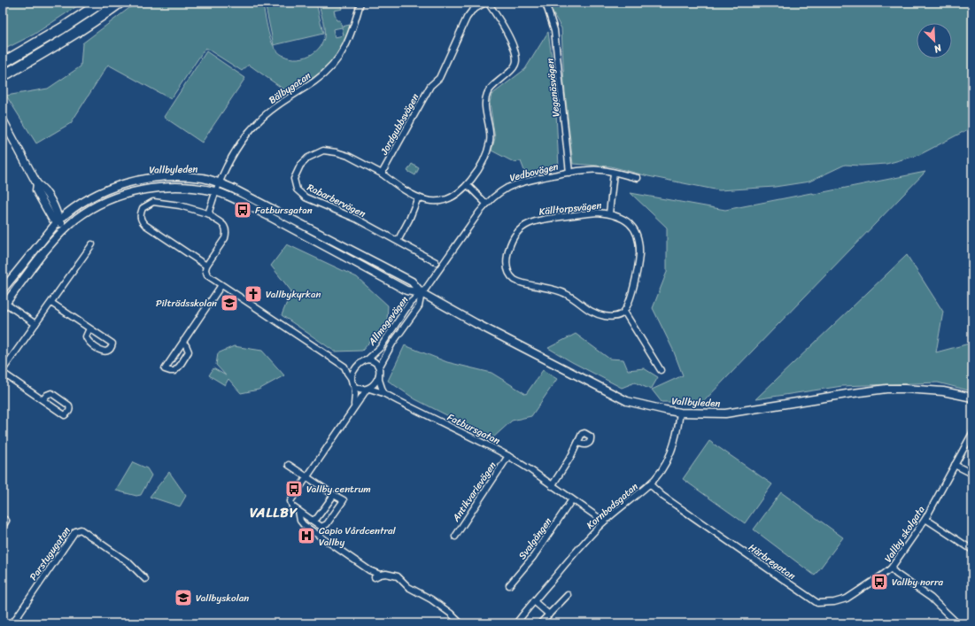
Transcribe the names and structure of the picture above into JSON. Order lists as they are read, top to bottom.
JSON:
{
  "streets": {
    "main road": ["Vallbyleden"],
    "street": [
      "Bälbygatan",
      "Veganäsvägen",
      "Jordgubbsvägen",
      "Vedbovägen",
      "Rabarbervägen",
      "Källtorpsvägen",
      "Allmogevägen",
      "Fatbursgatan",
      "Antikvarievägen",
      "Kornbodsgatan",
      "Vallby skolgata",
      "Svalgången",
      "Parstugugatan",
      "Härbregatan"
    ]
  },
  "crossings": [
    ["Bälbygatan", "Vallbyleden"],
    ["Veganäsvägen", "Vedbovägen"],
    ["Jordgubbsvägen", "Rabarbervägen"],
    ["Vallbyleden", "Vedbovägen"],
    ["Vallbyleden", "Allmogevägen"],
    ["Vallbyleden", "Kornbodsgatan"],
    ["Vedbovägen", "Källtorpsvägen"],
    ["Vedbovägen", "Allmogevägen"],
    ["Allmogevägen", "Fatbursgatan"],
    ["Fatbursgatan", "Antikvarievägen"],
    ["Fatbursgatan", "Kornbodsgatan"],
    ["Fatbursgatan", "Svalgången"],
    ["Kornbodsgatan", "Härbregatan"],
    ["Vallby skolgata", "Härbregatan"]
  ],
  "districts": ["VALLBY"],
  "places": {
    "bus stop": ["Fatbursgatan", "Vallby centrum", "Vallby norra"],
    "church": ["Vallbykyrkan"],
    "school or university": ["Pilträdsskolan", "Vallbyskolan"],
    "hospital": ["Capio Vårdcentral Vallby"]
  },
  "north": "bottom right"
}
